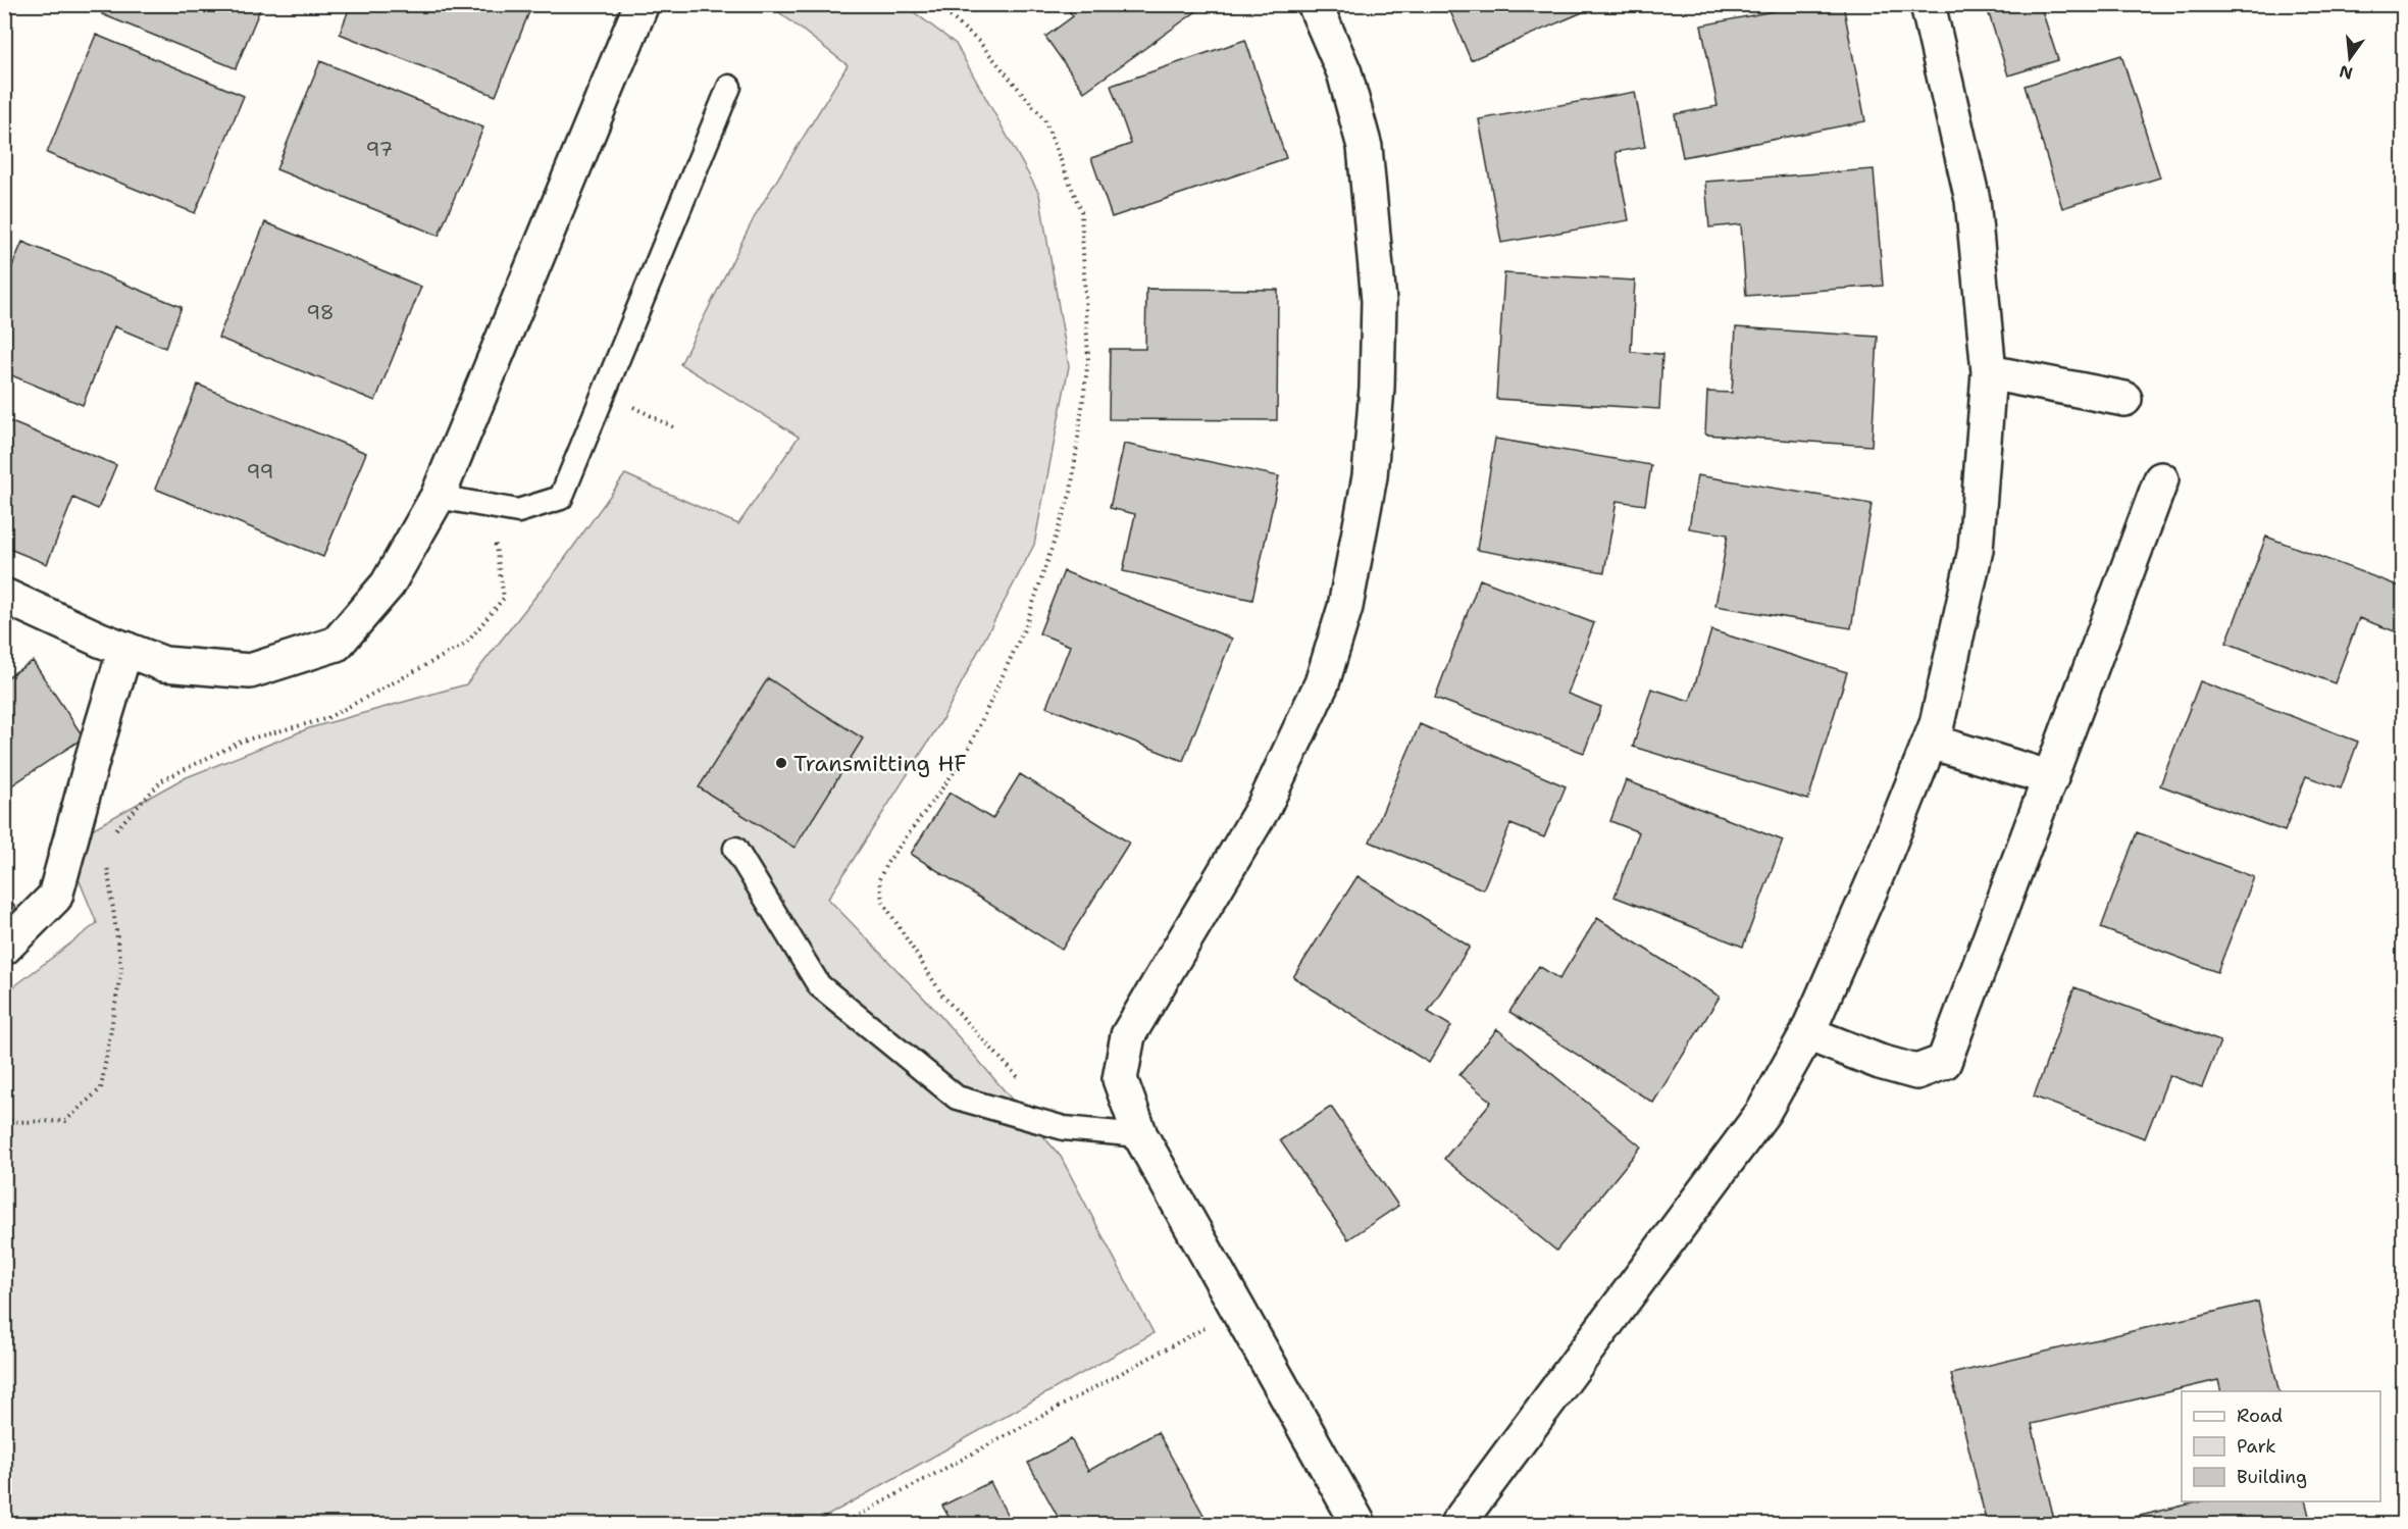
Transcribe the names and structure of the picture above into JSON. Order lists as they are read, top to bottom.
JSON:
{
  "places": ["Transmitting HF"],
  "house_numbers": ["97", "98", "99"],
  "legend": ["Road", "Park", "Building"],
  "north": "bottom"
}
